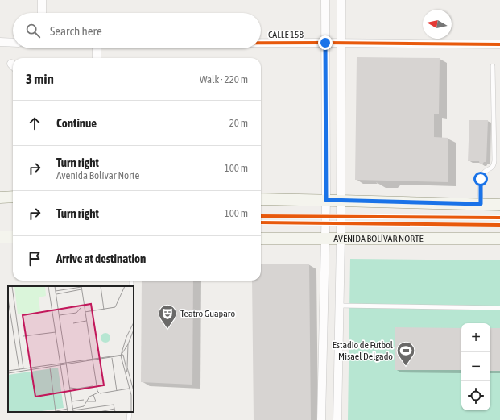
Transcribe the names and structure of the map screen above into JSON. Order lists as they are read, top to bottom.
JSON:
{
  "streets": {
    "main road": ["AVENIDA BOLÍVAR NORTE"],
    "street": ["CALLE 158"]
  },
  "places": {
    "theatre": ["Teatro Guaparo"],
    "sports": ["Estadio de Futbol Misael Delgado"]
  },
  "north": "left",
  "page": {
    "search": "Search here",
    "heading": ["3 min", "Walk · 220 m"],
    "list": [
      ["Continue", "20 m"],
      ["Turn right", "Avenida Bolívar Norte", "100 m"],
      ["Turn right", "100 m"],
      "Arrive at destination"
    ],
    "map_buttons": ["+", "−"]
  }
}
